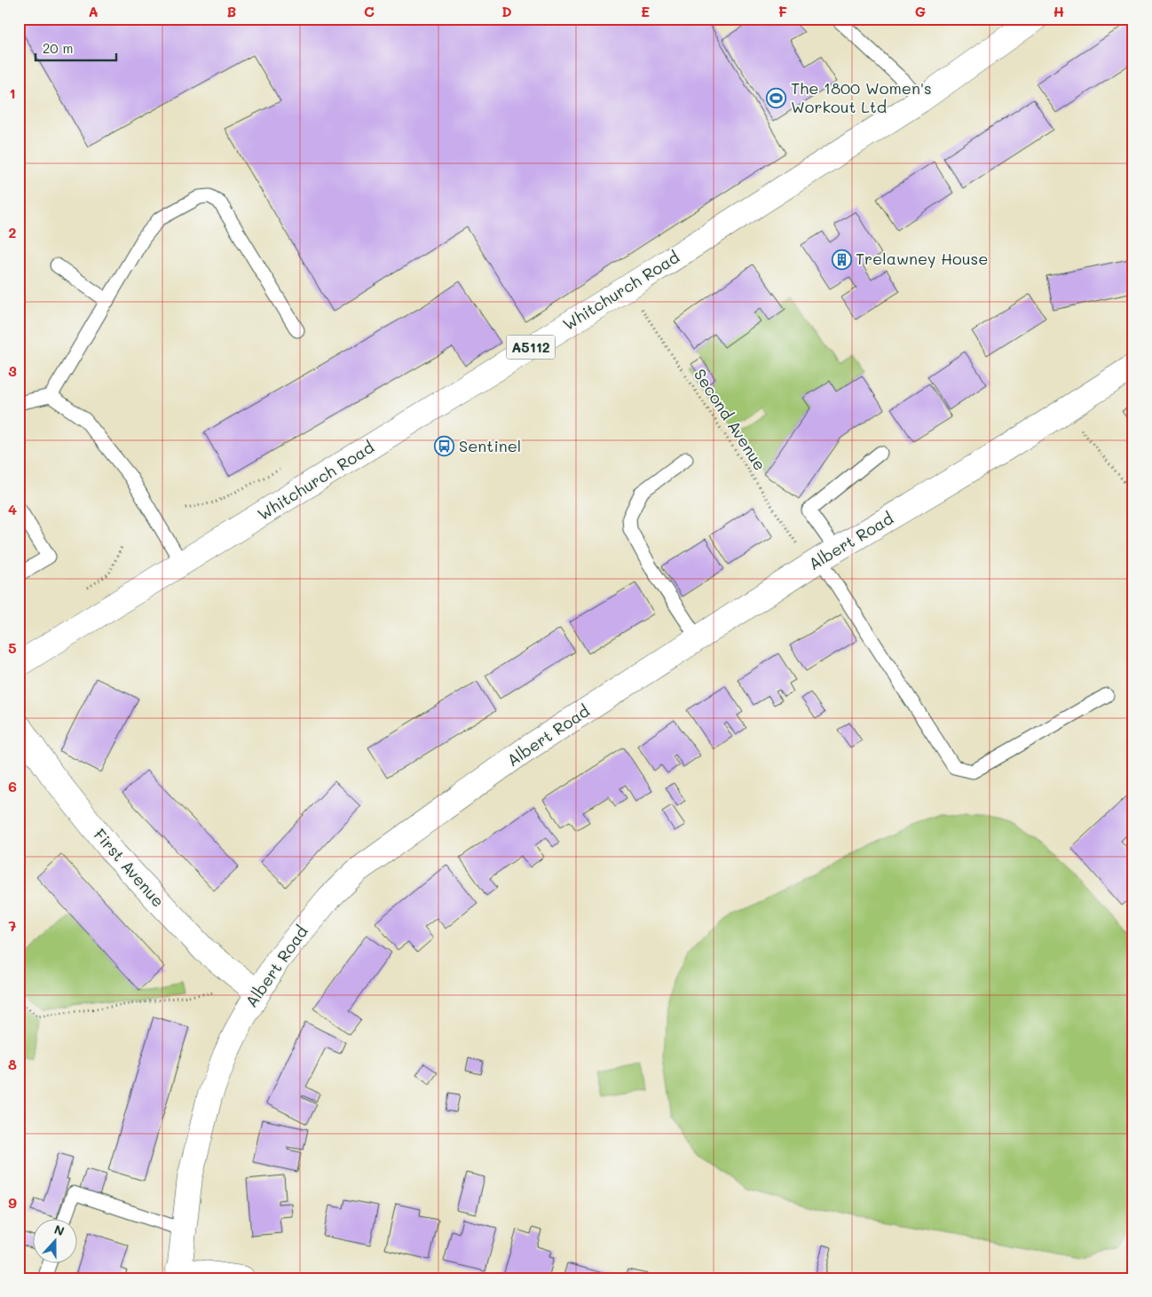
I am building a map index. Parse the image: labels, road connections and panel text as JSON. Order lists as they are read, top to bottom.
{
  "streets": {
    "street": [
      "Whitchurch Road",
      "A5112",
      "Albert Road",
      "First Avenue"
    ],
    "path": ["Second Avenue"]
  },
  "crossings": [
    ["Whitchurch Road", "Second Avenue"],
    ["Second Avenue", "Albert Road"],
    ["Albert Road", "First Avenue"]
  ],
  "places": {
    "sports": ["The 1800 Women's Workout Ltd"],
    "building": ["Trelawney House"],
    "bus stop": ["Sentinel"]
  },
  "scale_bar": "20 m",
  "north": "top",
  "grid": {
    "columns": [
      "A",
      "B",
      "C",
      "D",
      "E",
      "F",
      "G",
      "H"
    ],
    "rows": [
      "1",
      "2",
      "3",
      "4",
      "5",
      "6",
      "7",
      "8",
      "9"
    ]
  }
}
